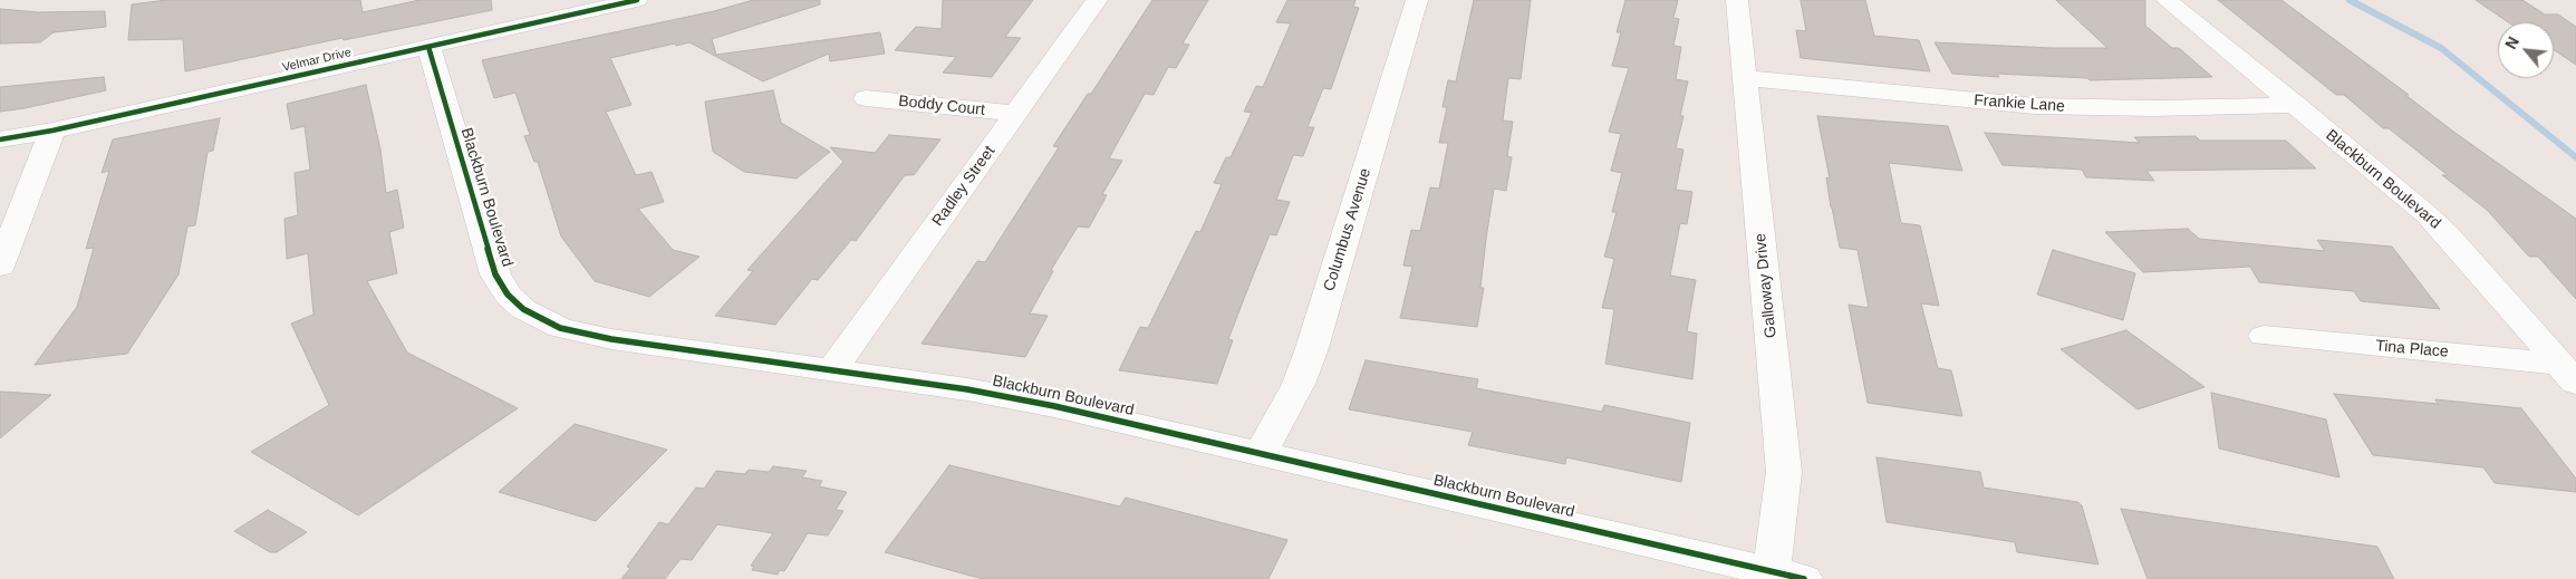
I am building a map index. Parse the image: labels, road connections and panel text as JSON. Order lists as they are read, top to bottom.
{
  "streets": {
    "street": [
      "Velmar Drive",
      "Frankie Lane",
      "Boddy Court",
      "Blackburn Boulevard",
      "Radley Street",
      "Columbus Avenue",
      "Galloway Drive",
      "Tina Place"
    ]
  },
  "crossings": [
    ["Velmar Drive", "Blackburn Boulevard"],
    ["Frankie Lane", "Blackburn Boulevard"],
    ["Frankie Lane", "Galloway Drive"],
    ["Boddy Court", "Radley Street"],
    ["Blackburn Boulevard", "Radley Street"],
    ["Blackburn Boulevard", "Columbus Avenue"],
    ["Blackburn Boulevard", "Galloway Drive"],
    ["Blackburn Boulevard", "Tina Place"]
  ],
  "north": "top left"
}
